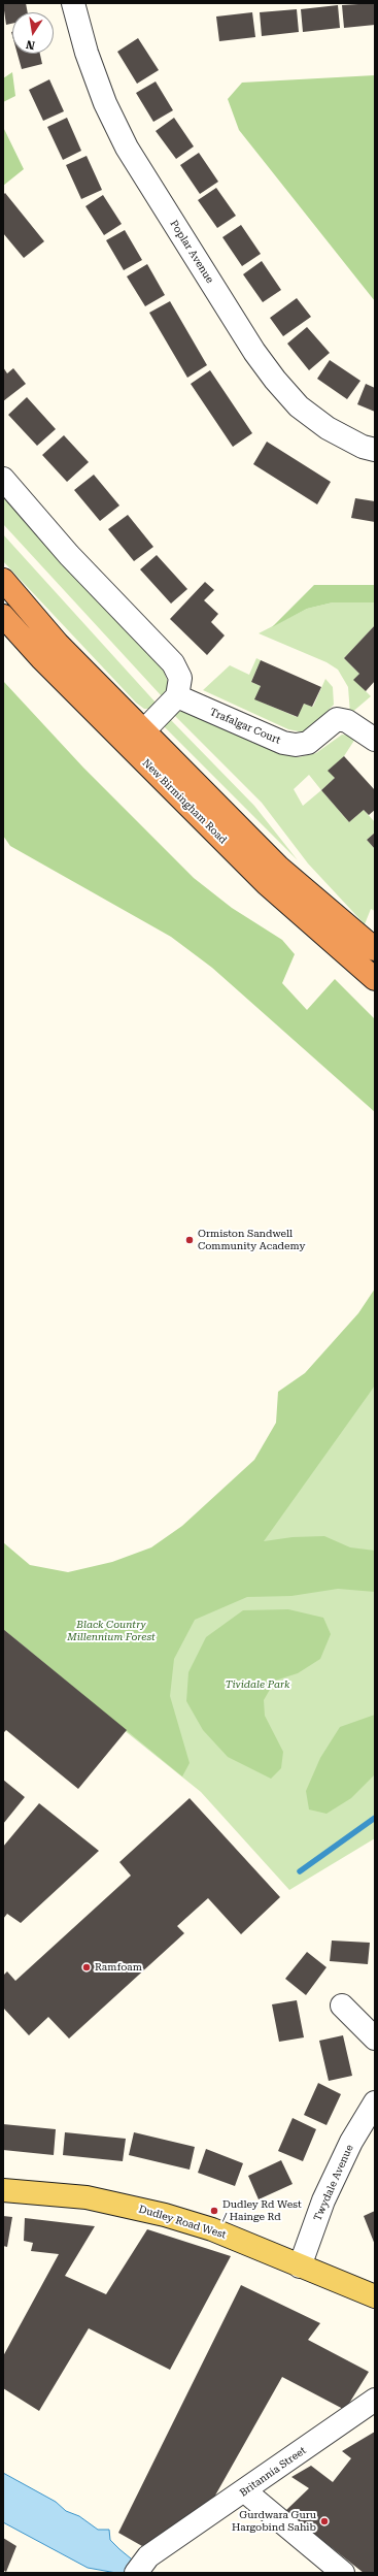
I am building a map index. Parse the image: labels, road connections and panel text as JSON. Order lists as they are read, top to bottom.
{
  "streets": {
    "highway": ["New Birmingham Road"],
    "main road": ["Dudley Road West"],
    "street": [
      "Poplar Avenue",
      "Trafalgar Court",
      "Twydale Avenue",
      "Britannia Street"
    ]
  },
  "crossings": [
    ["Twydale Avenue", "Dudley Road West"]
  ],
  "parks": ["Black Country Millennium Forest", "Tividale Park"],
  "places": [
    "Ormiston Sandwell Community Academy",
    "Ramfoam",
    "Dudley Rd West / Hainge Rd",
    "Gurdwara Guru Hargobind Sahib"
  ],
  "north": "bottom"
}
